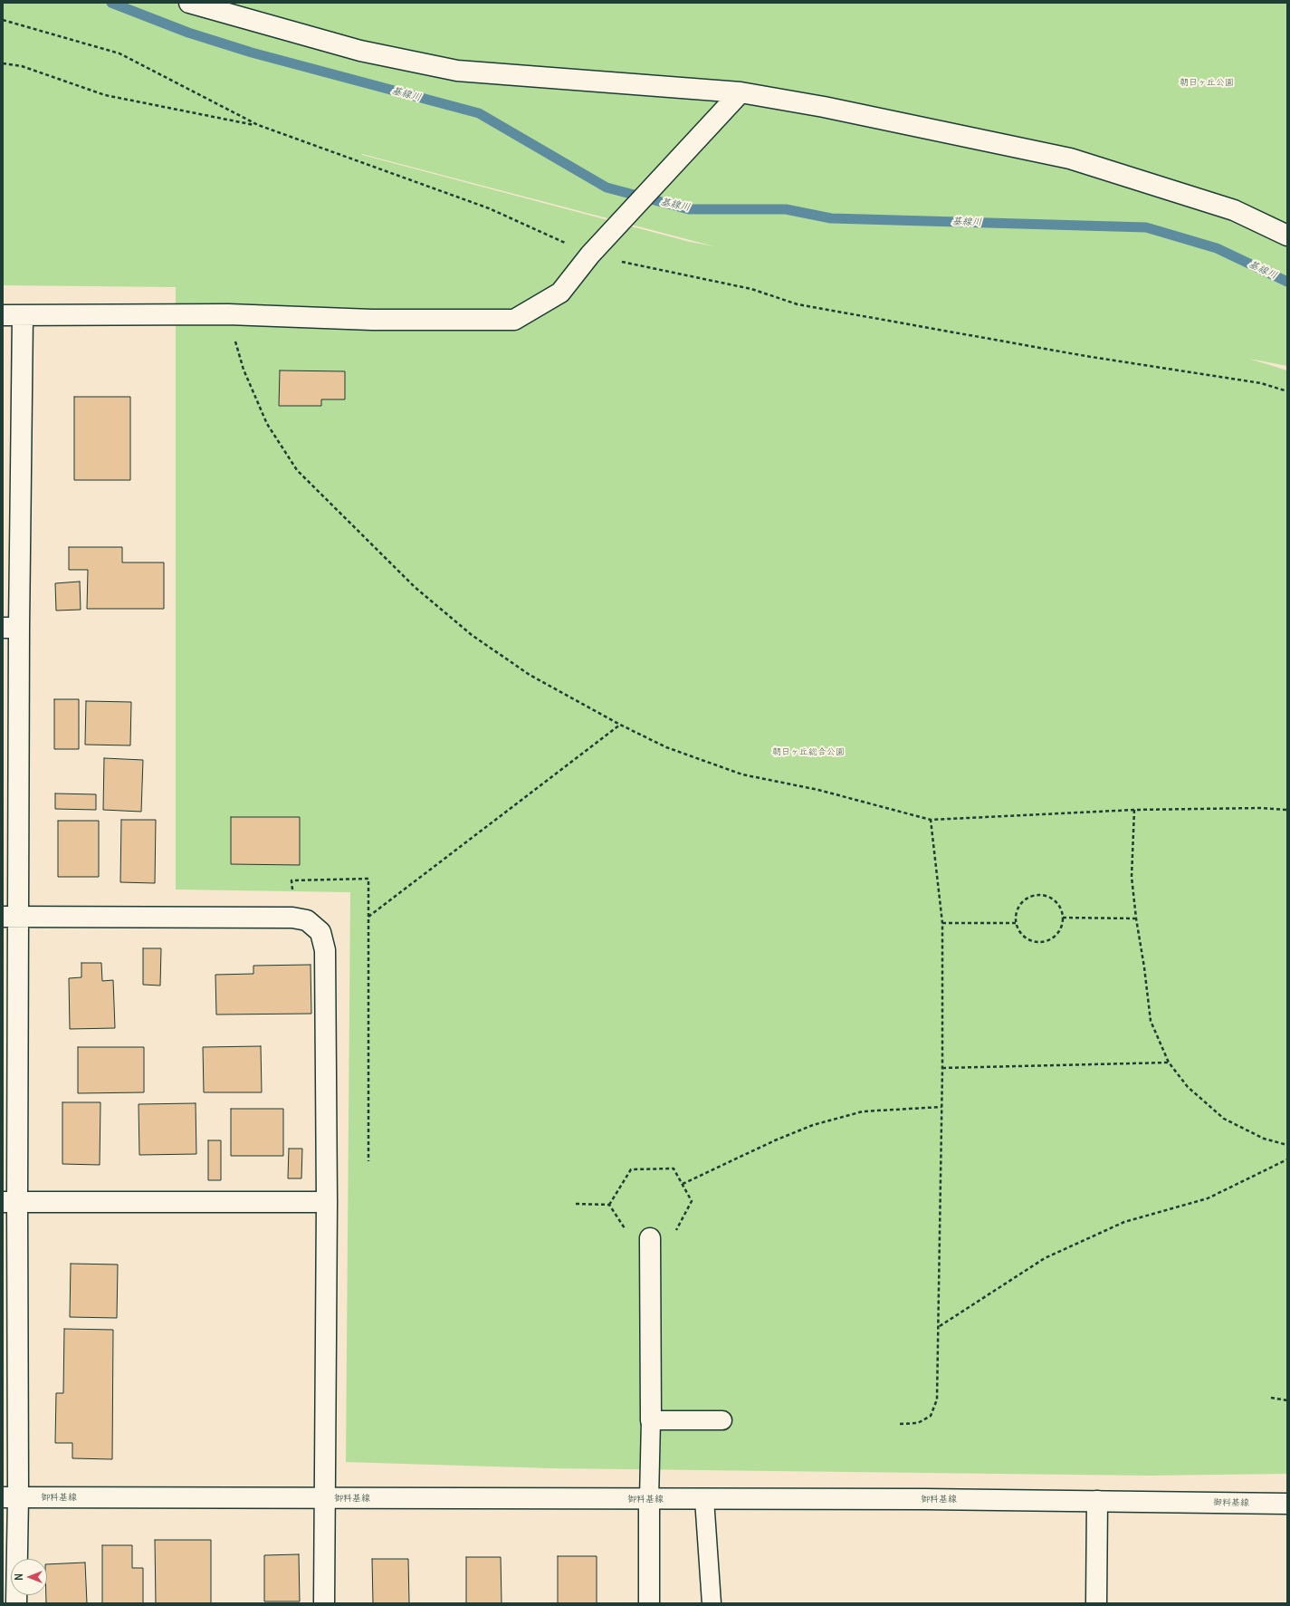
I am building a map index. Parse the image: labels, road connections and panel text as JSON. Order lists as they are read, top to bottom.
{
  "streets": {
    "street": ["御料基線"]
  },
  "water": ["基線川"],
  "parks": ["朝日ヶ丘公園", "朝日ヶ丘総合公園"],
  "north": "left"
}
